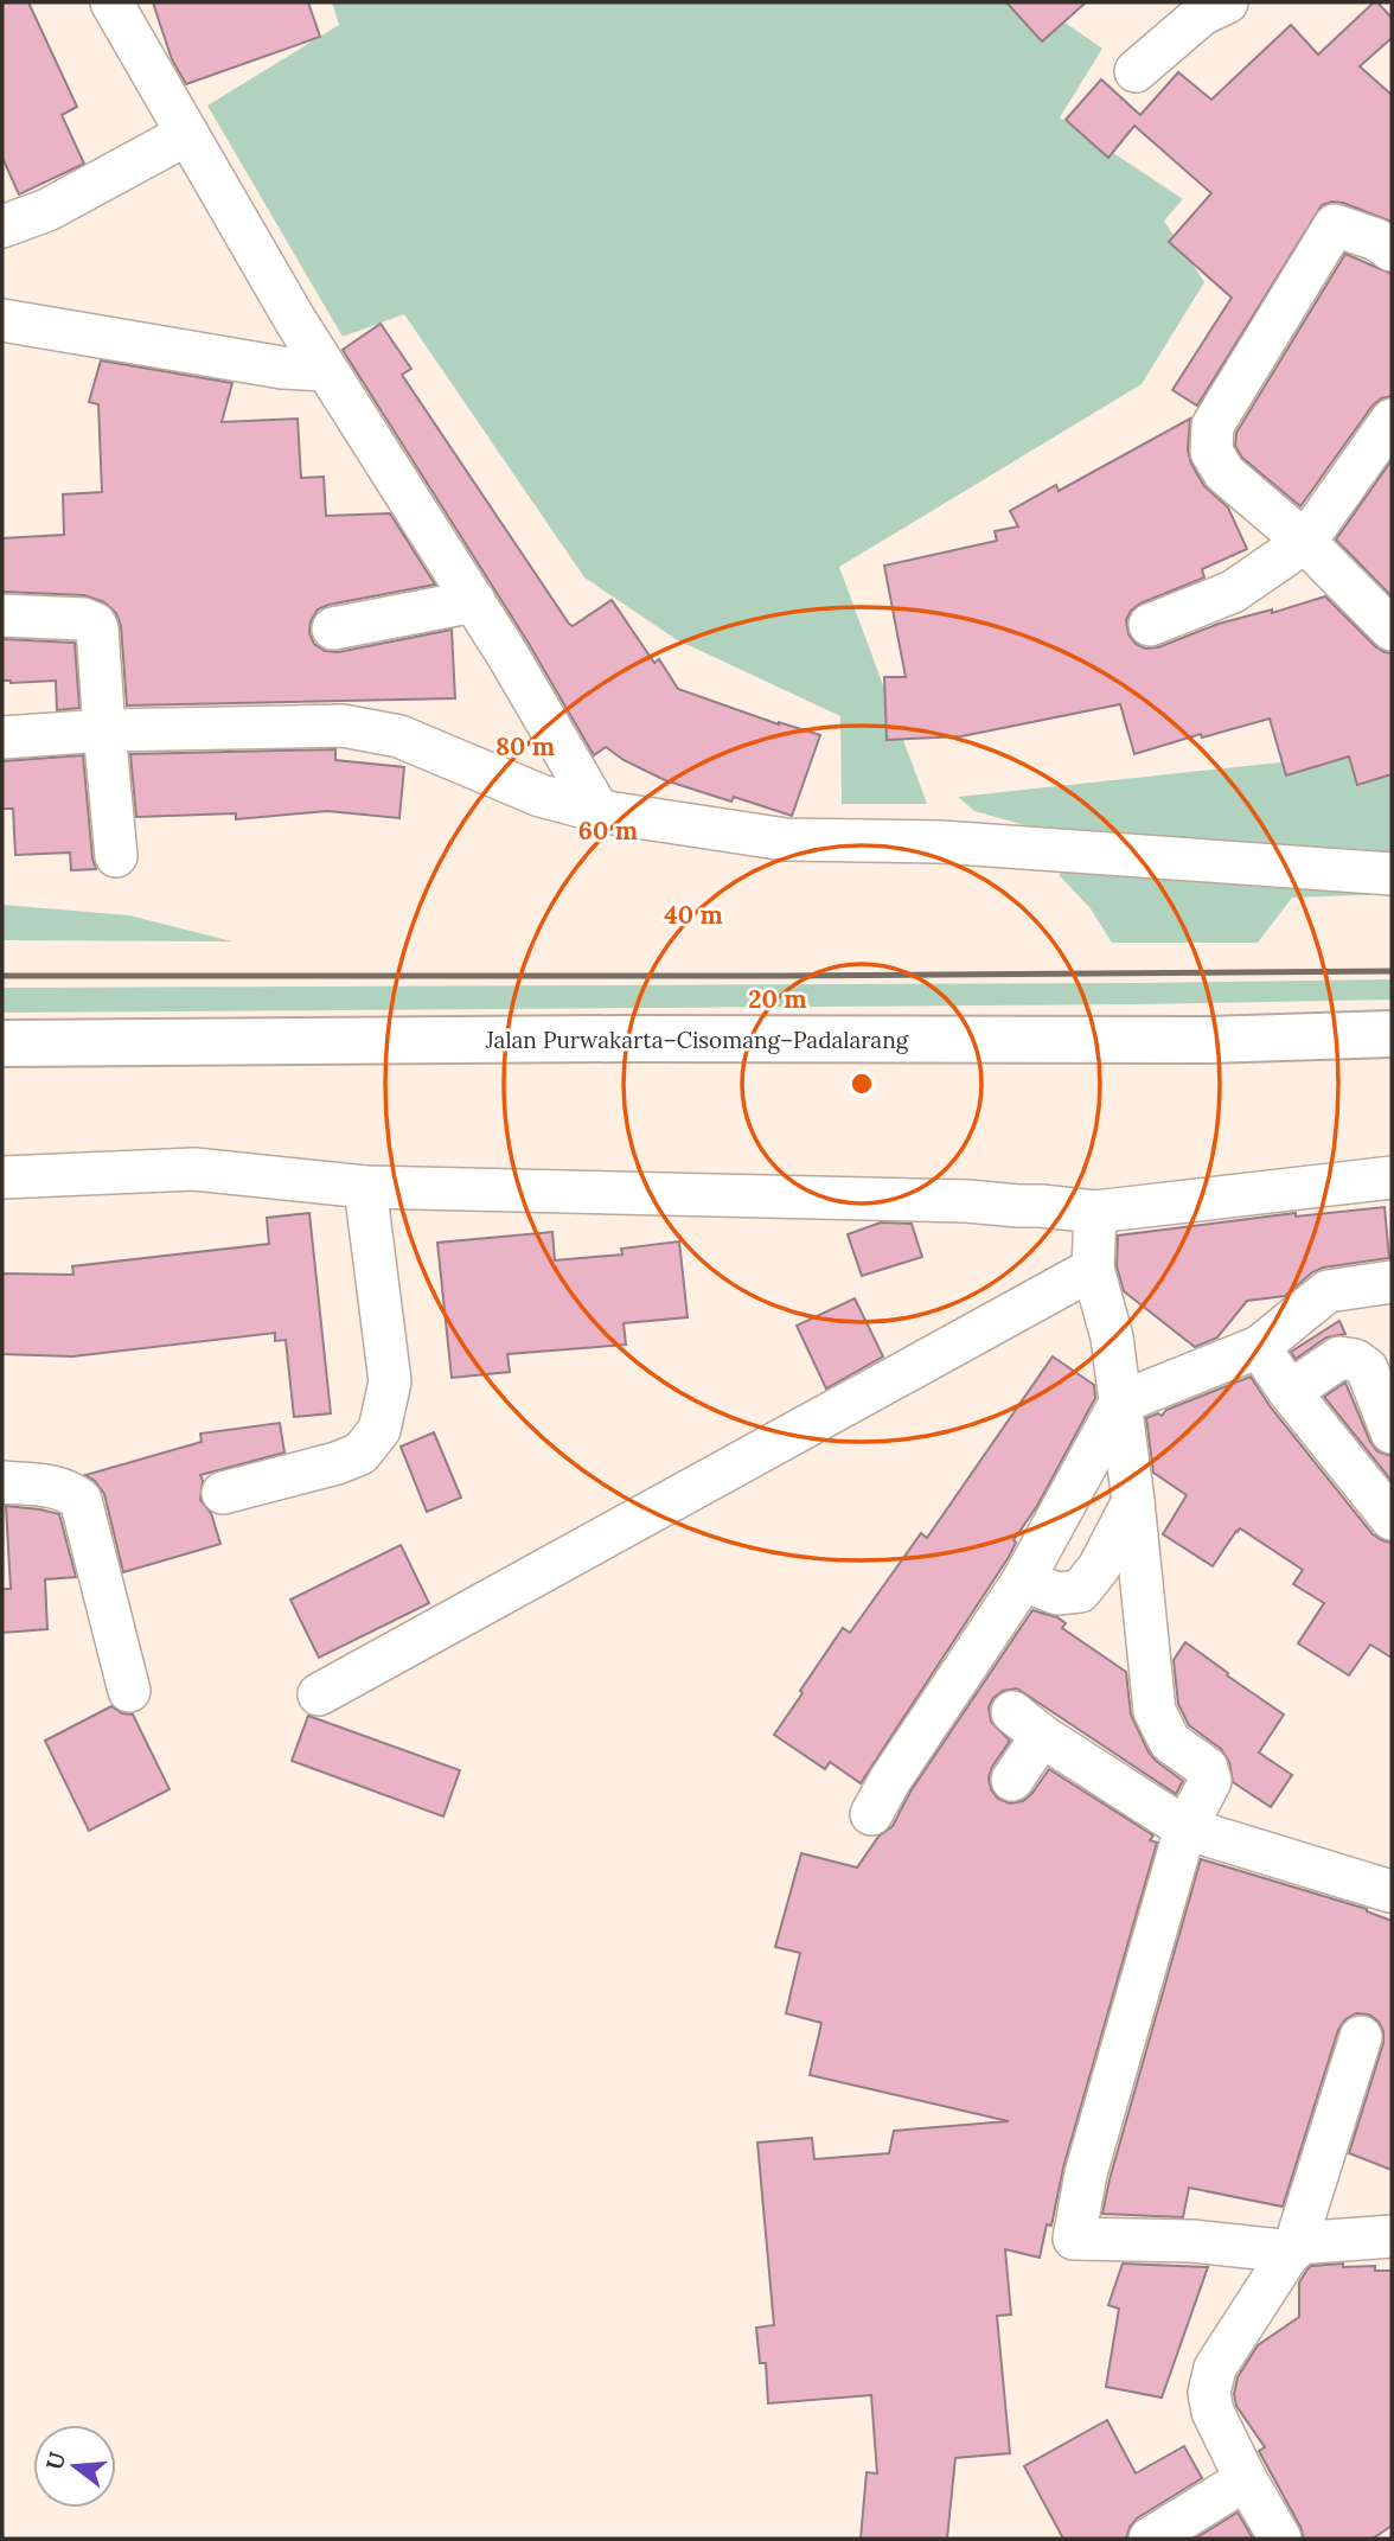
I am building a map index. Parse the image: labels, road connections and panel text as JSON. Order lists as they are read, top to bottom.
{
  "streets": {
    "highway": ["Jalan Purwakarta–Cisomang–Padalarang"]
  },
  "north": "left",
  "rings": [
    "80 m",
    "60 m",
    "40 m",
    "20 m"
  ]
}
